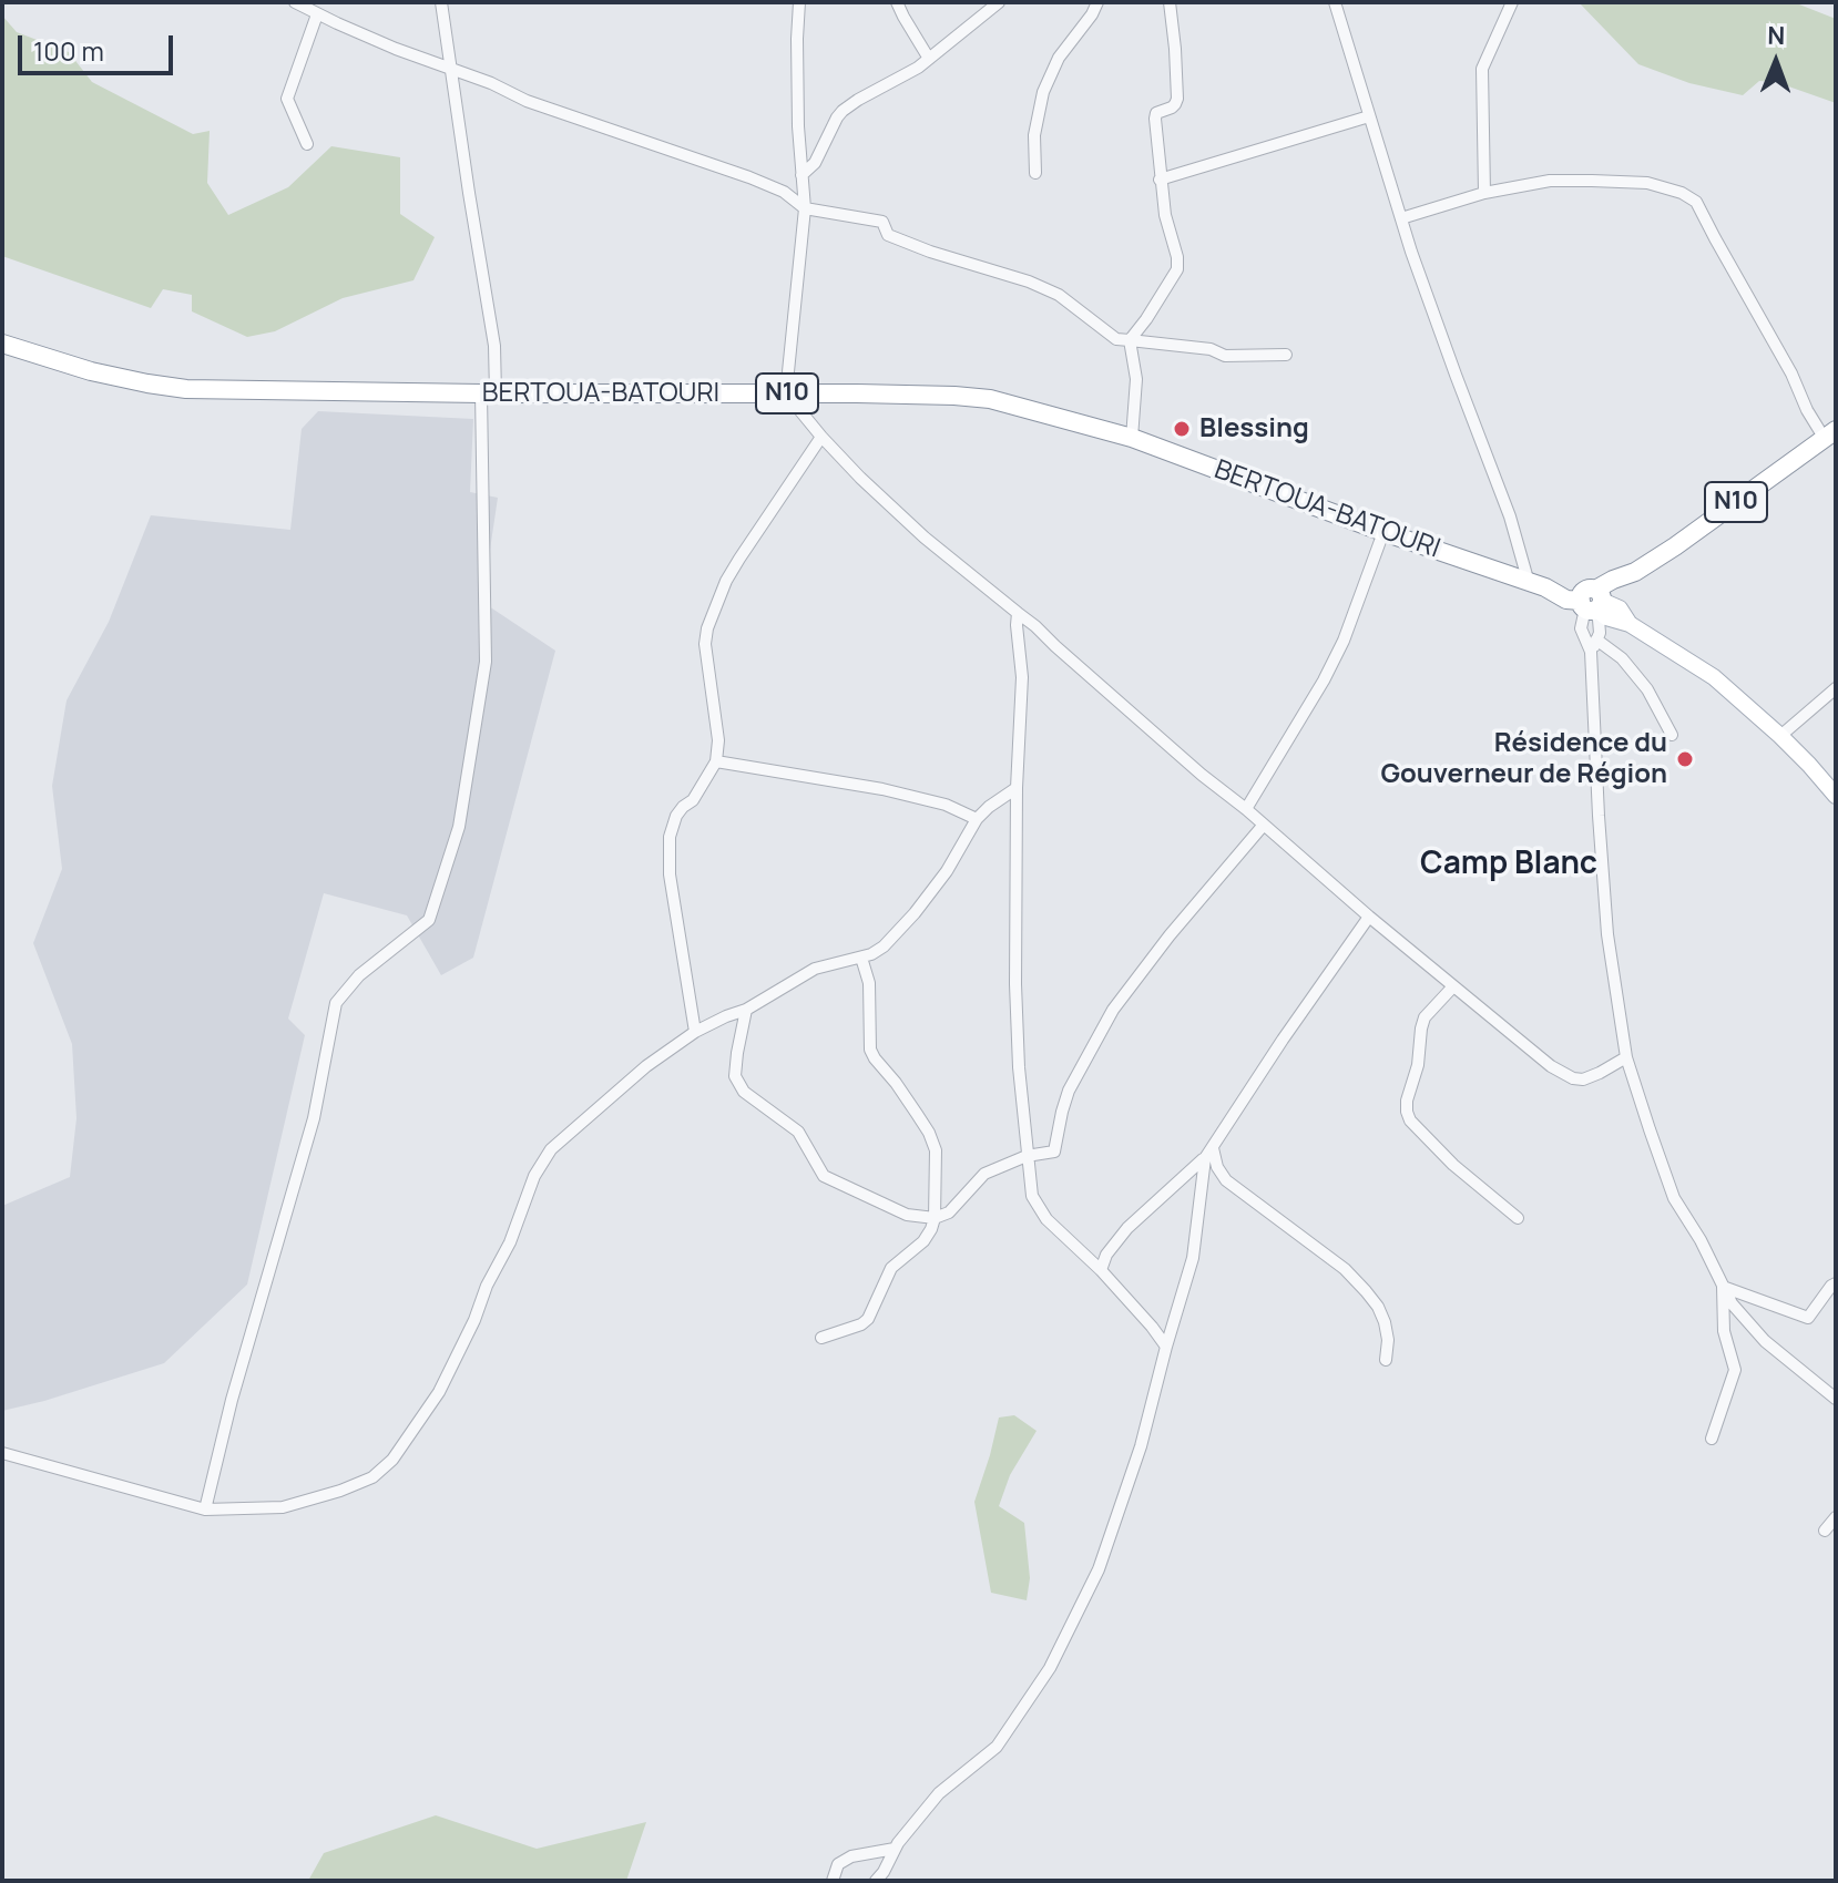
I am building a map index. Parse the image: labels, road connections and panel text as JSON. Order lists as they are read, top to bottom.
{
  "streets": {
    "highway": ["BERTOUA-BATOURI", "N10"]
  },
  "crossings": [
    ["BERTOUA-BATOURI", "N10"]
  ],
  "districts": ["Camp Blanc"],
  "places": ["Blessing", "Résidence du Gouverneur de Région"],
  "scale_bar": "100 m",
  "north": "top"
}
